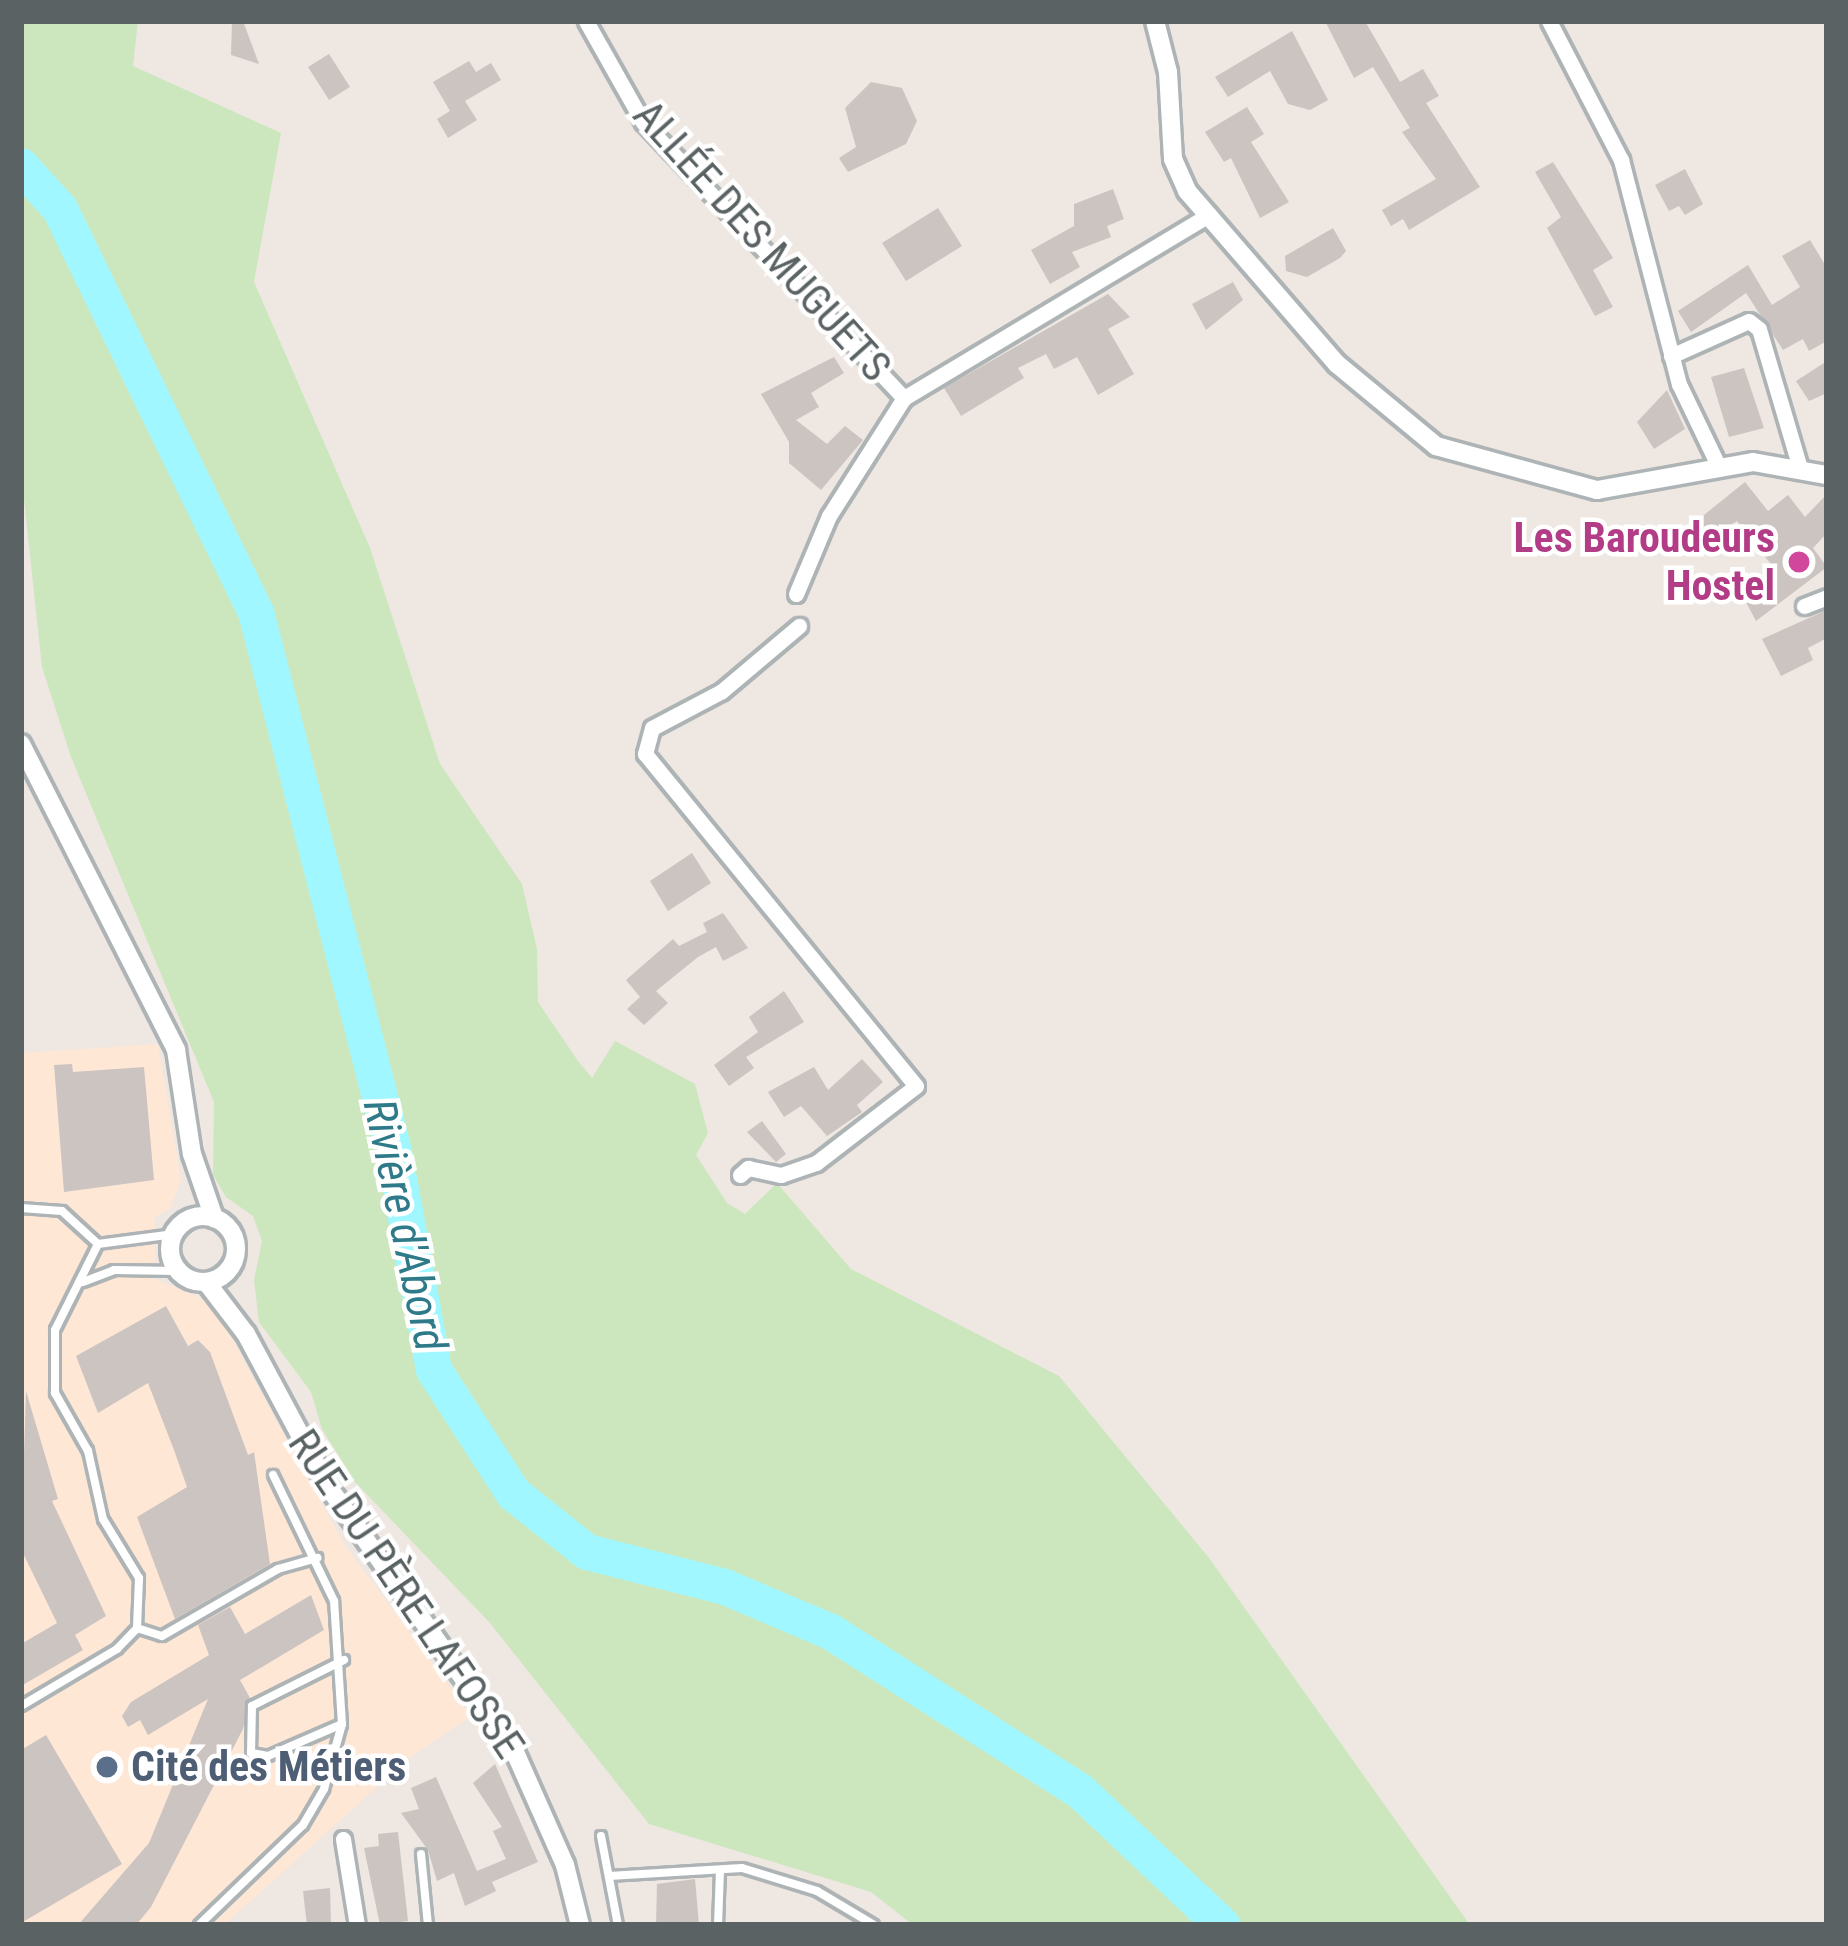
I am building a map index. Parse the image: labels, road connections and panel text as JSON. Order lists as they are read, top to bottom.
{
  "streets": {
    "street": ["ALLÉE DES MUGUETS", "RUE DU PÈRE LAFOSSE"]
  },
  "water": ["Rivière d'Abord"],
  "places": ["Les Baroudeurs Hostel", "Cité des Métiers"]
}
